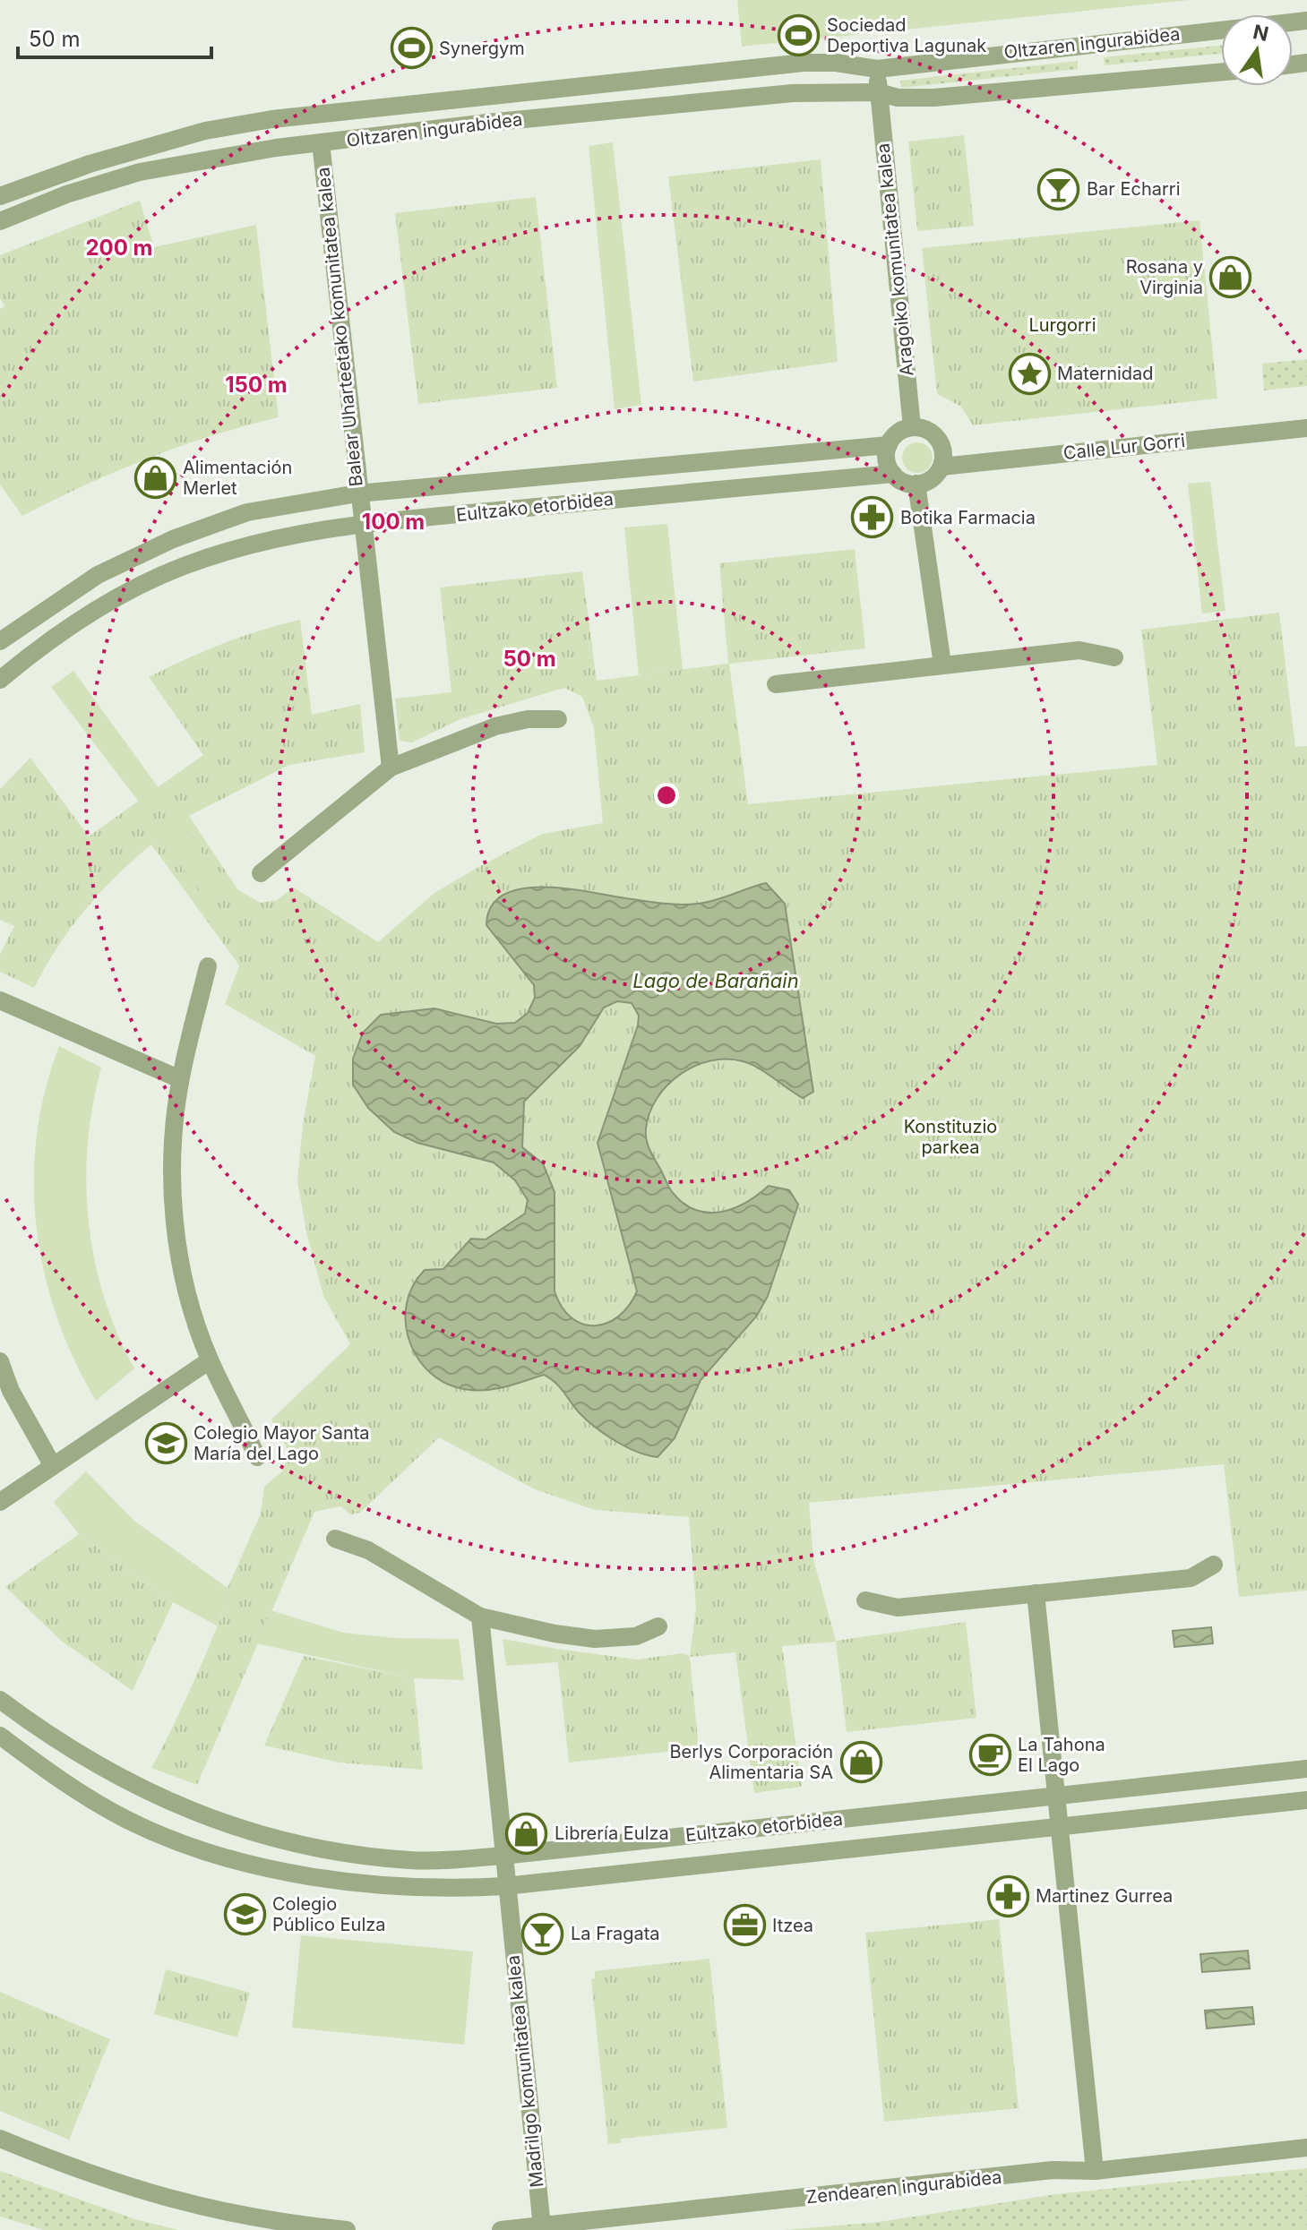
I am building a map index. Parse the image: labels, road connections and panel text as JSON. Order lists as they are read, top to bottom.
{
  "streets": {
    "street": [
      "Oltzaren ingurabidea",
      "Aragoiko komunitatea kalea",
      "Balear Uharteetako komunitatea kalea",
      "Calle Lur Gorri",
      "Eultzako etorbidea",
      "Madrilgo komunitatea kalea",
      "Zendearen ingurabidea"
    ]
  },
  "crossings": [
    ["Oltzaren ingurabidea", "Aragoiko komunitatea kalea"],
    ["Oltzaren ingurabidea", "Balear Uharteetako komunitatea kalea"],
    ["Aragoiko komunitatea kalea", "Calle Lur Gorri"],
    ["Aragoiko komunitatea kalea", "Eultzako etorbidea"],
    ["Balear Uharteetako komunitatea kalea", "Eultzako etorbidea"],
    ["Calle Lur Gorri", "Eultzako etorbidea"],
    ["Eultzako etorbidea", "Madrilgo komunitatea kalea"],
    ["Madrilgo komunitatea kalea", "Zendearen ingurabidea"]
  ],
  "water": ["Lago de Barañain"],
  "parks": ["Lurgorri", "Konstituzio parkea"],
  "places": {
    "sports": ["Sociedad Deportiva Lagunak", "Synergym"],
    "bar": ["Bar Echarri", "La Fragata"],
    "shop": [
      "Rosana y Virginia",
      "Alimentación Merlet",
      "Berlys Corporación Alimentaria SA",
      "Librería Eulza"
    ],
    "place": ["Maternidad"],
    "pharmacy": ["Botika Farmacia", "Martinez Gurrea"],
    "school or university": ["Colegio Mayor Santa María del Lago", "Colegio Público Eulza"],
    "cafe": ["La Tahona El Lago"],
    "office": ["Itzea"]
  },
  "scale_bar": "50 m",
  "north": "top",
  "rings": [
    "200 m",
    "150 m",
    "100 m",
    "50 m"
  ]
}
